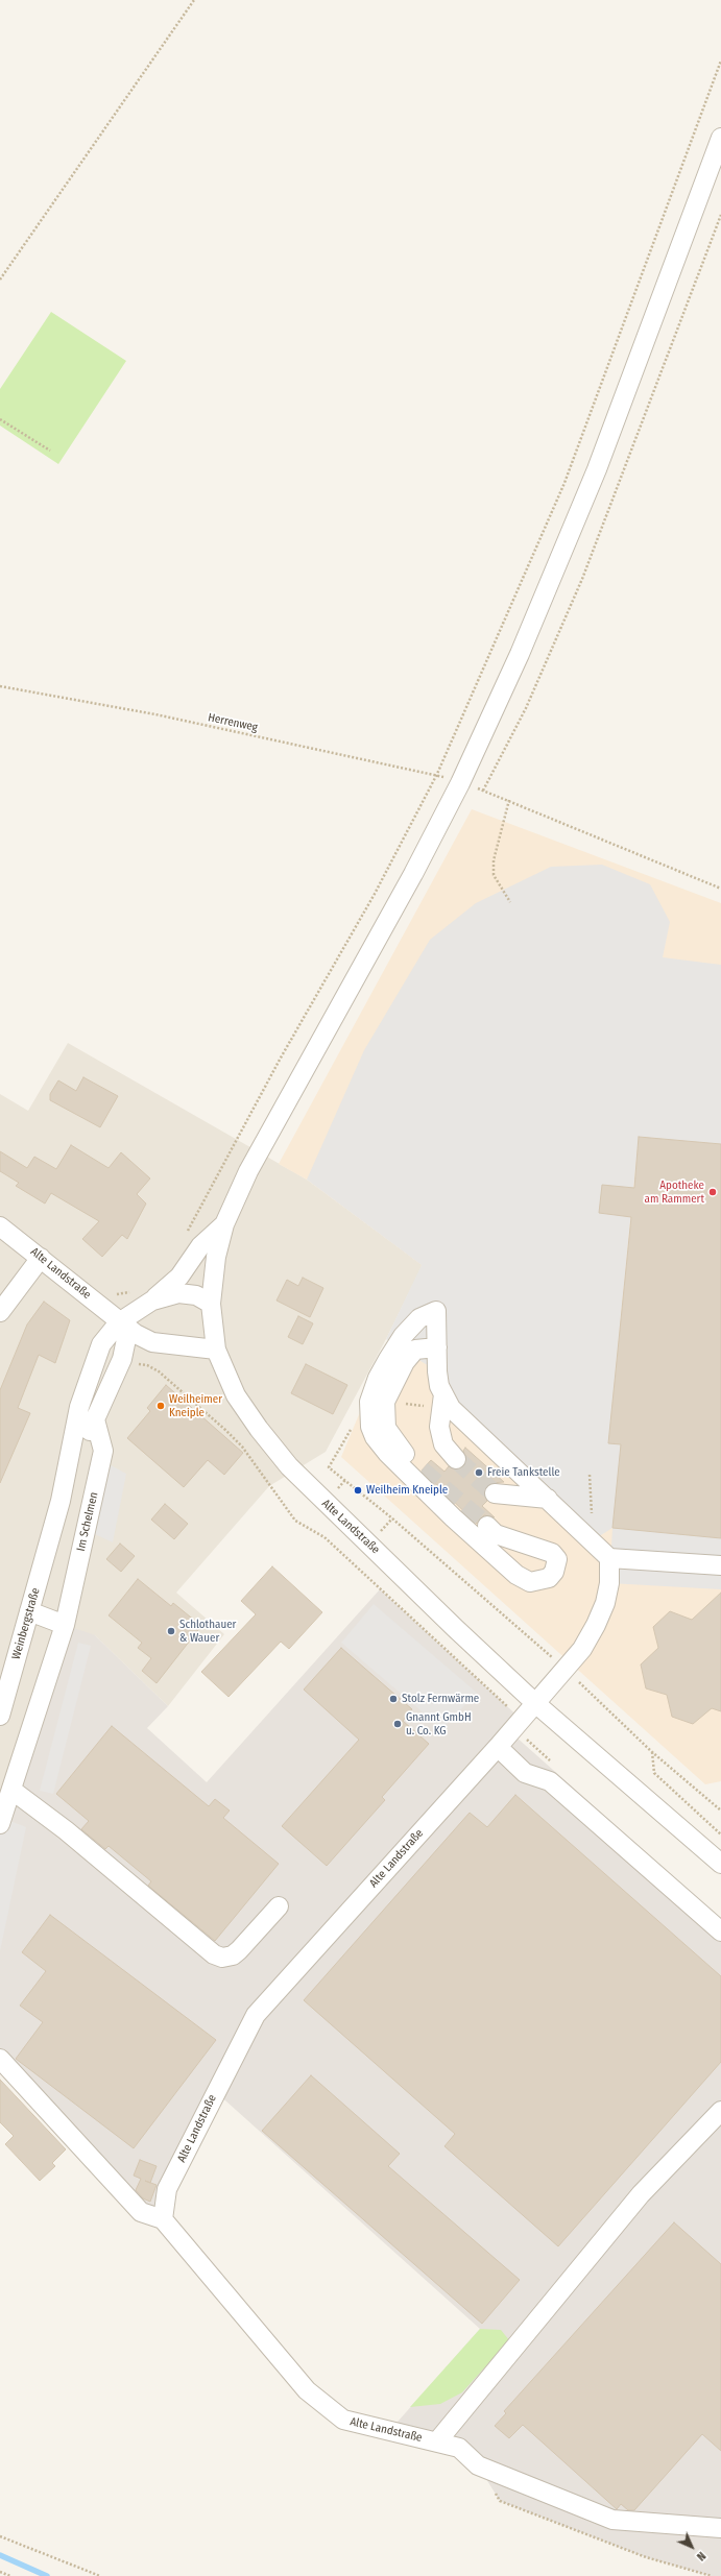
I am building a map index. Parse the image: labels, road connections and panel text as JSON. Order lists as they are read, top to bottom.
{
  "streets": {
    "street": ["Alte Landstraße", "Im Schelmen", "Weinbergstraße"],
    "path": ["Herrenweg"]
  },
  "places": [
    "Apotheke am Rammert",
    "Weilheimer Kneiple",
    "Freie Tankstelle",
    "Weilheim Kneiple",
    "Schlothauer & Wauer",
    "Stolz Fernwärme",
    "Gnannt GmbH u. Co. KG"
  ],
  "north": "bottom right"
}
